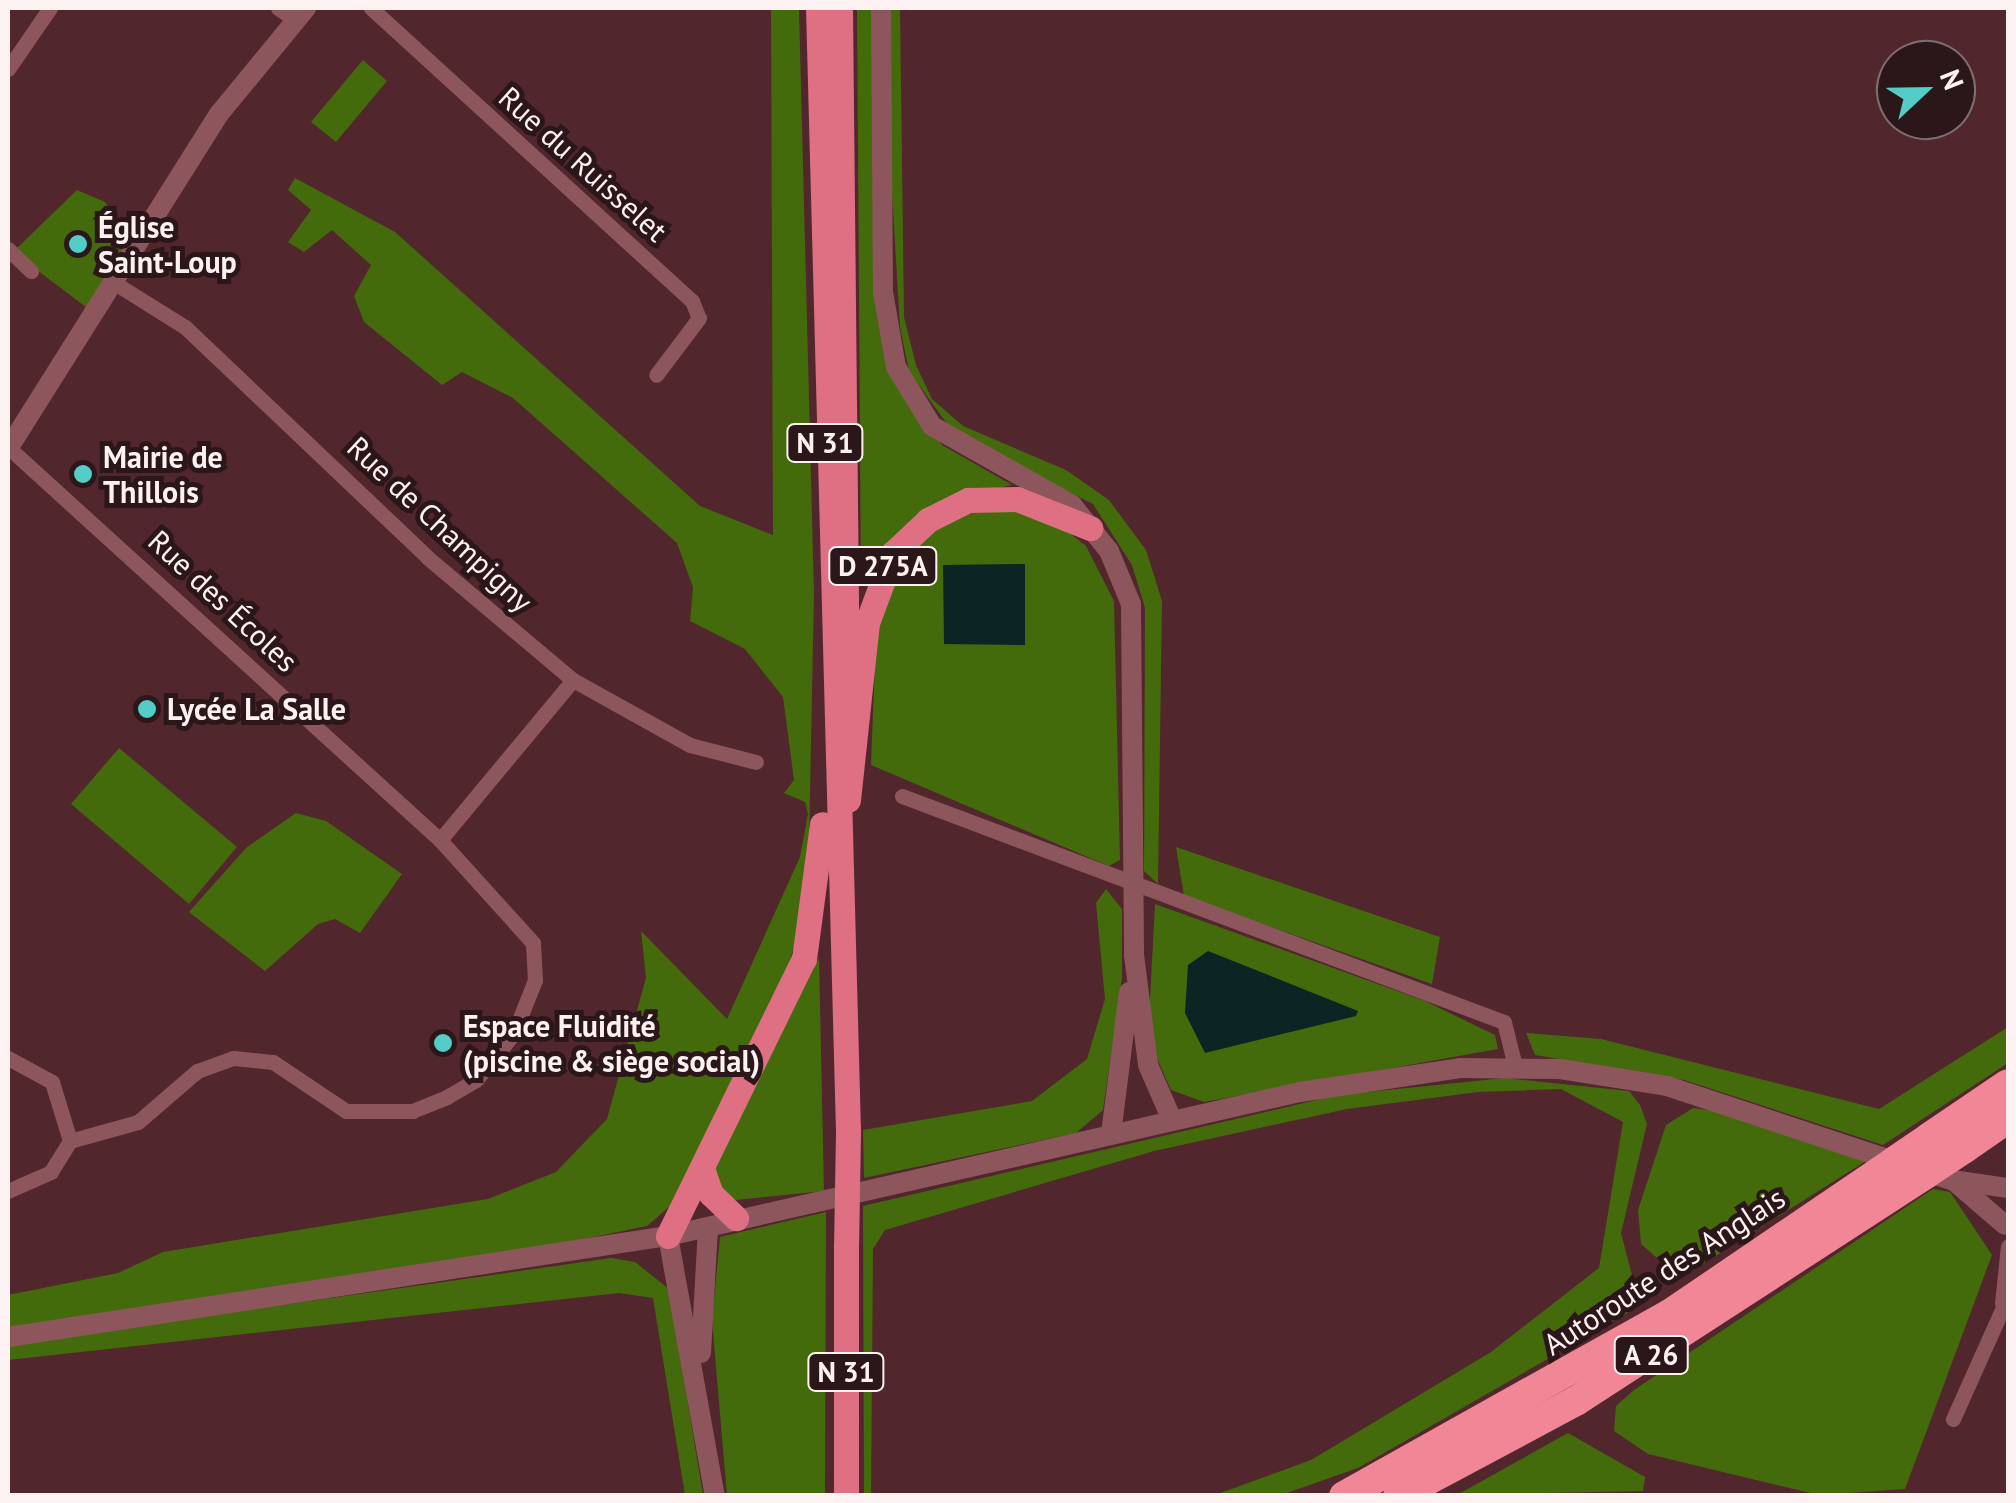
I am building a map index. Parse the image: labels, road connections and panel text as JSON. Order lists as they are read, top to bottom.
{
  "streets": {
    "highway": ["Autoroute des Anglais", "A 26"],
    "main road": ["N 31", "D 275A"],
    "street": ["Rue du Ruisselet", "Rue de Champigny", "Rue des Écoles"]
  },
  "crossings": [
    ["N 31", "D 275A"]
  ],
  "places": [
    "Église Saint-Loup",
    "Mairie de Thillois",
    "Lycée La Salle",
    "Espace Fluidité (piscine & siège social)"
  ],
  "north": "right"
}
